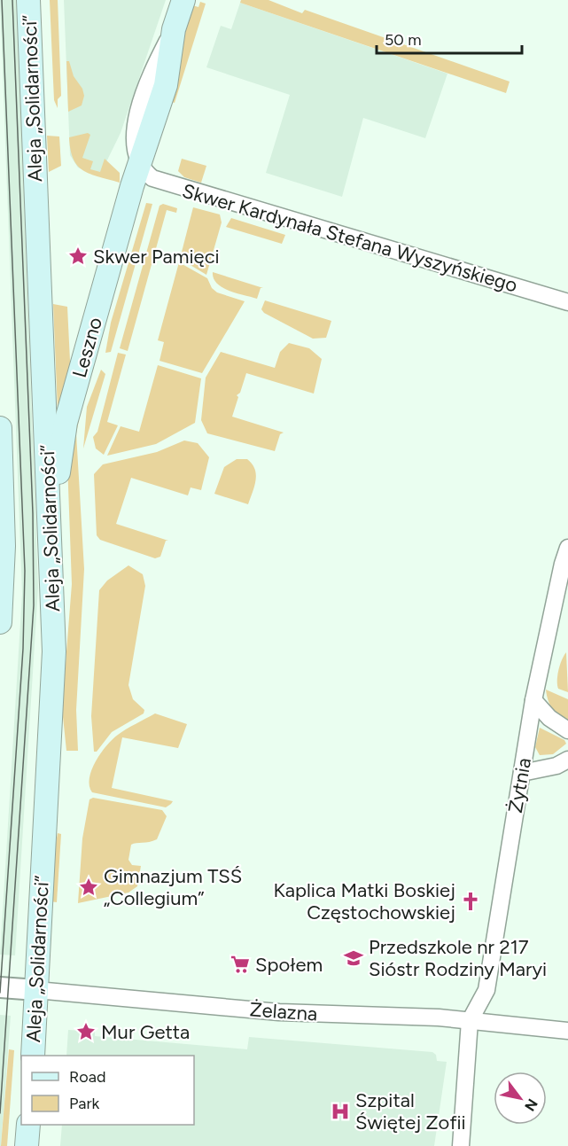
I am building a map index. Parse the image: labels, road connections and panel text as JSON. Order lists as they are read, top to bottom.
{
  "streets": {
    "main road": ["Aleja „Solidarności”", "Leszno"],
    "street": ["Skwer Kardynała Stefana Wyszyńskiego", "Żytnia", "Żelazna"]
  },
  "crossings": [
    ["Aleja „Solidarności”", "Leszno"],
    ["Aleja „Solidarności”", "Żelazna"],
    ["Skwer Kardynała Stefana Wyszyńskiego", "Leszno"],
    ["Żytnia", "Żelazna"]
  ],
  "places": {
    "place": ["Skwer Pamięci", "Gimnazjum TSŚ „Collegium”", "Mur Getta"],
    "church": ["Kaplica Matki Boskiej Częstochowskiej"],
    "school or university": ["Przedszkole nr 217 Sióstr Rodziny Maryi"],
    "supermarket": ["Społem"],
    "hospital": ["Szpital Świętej Zofii"]
  },
  "legend": ["Road", "Park"],
  "scale_bar": "50 m",
  "north": "bottom right"
}
